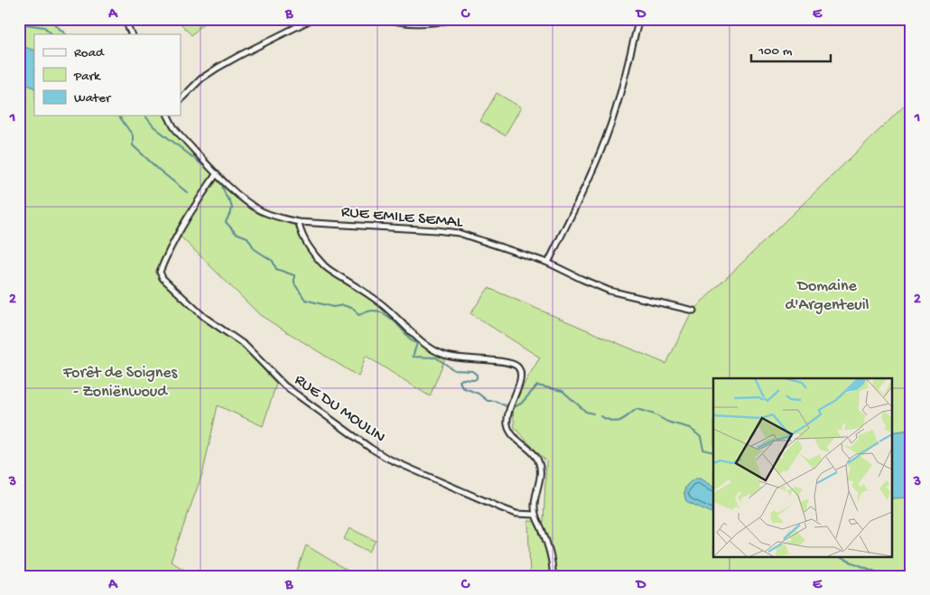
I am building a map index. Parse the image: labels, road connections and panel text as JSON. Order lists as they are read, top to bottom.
{
  "streets": {
    "street": ["RUE EMILE SEMAL", "RUE DU MOULIN"]
  },
  "crossings": [
    ["RUE EMILE SEMAL", "RUE DU MOULIN"]
  ],
  "parks": ["Domaine d'Argenteuil", "Forêt de Soignes - Zoniënwoud"],
  "legend": ["Road", "Park", "Water"],
  "scale_bar": "100 m",
  "grid": {
    "columns": [
      "A",
      "B",
      "C",
      "D",
      "E"
    ],
    "rows": ["1", "2", "3"]
  }
}
